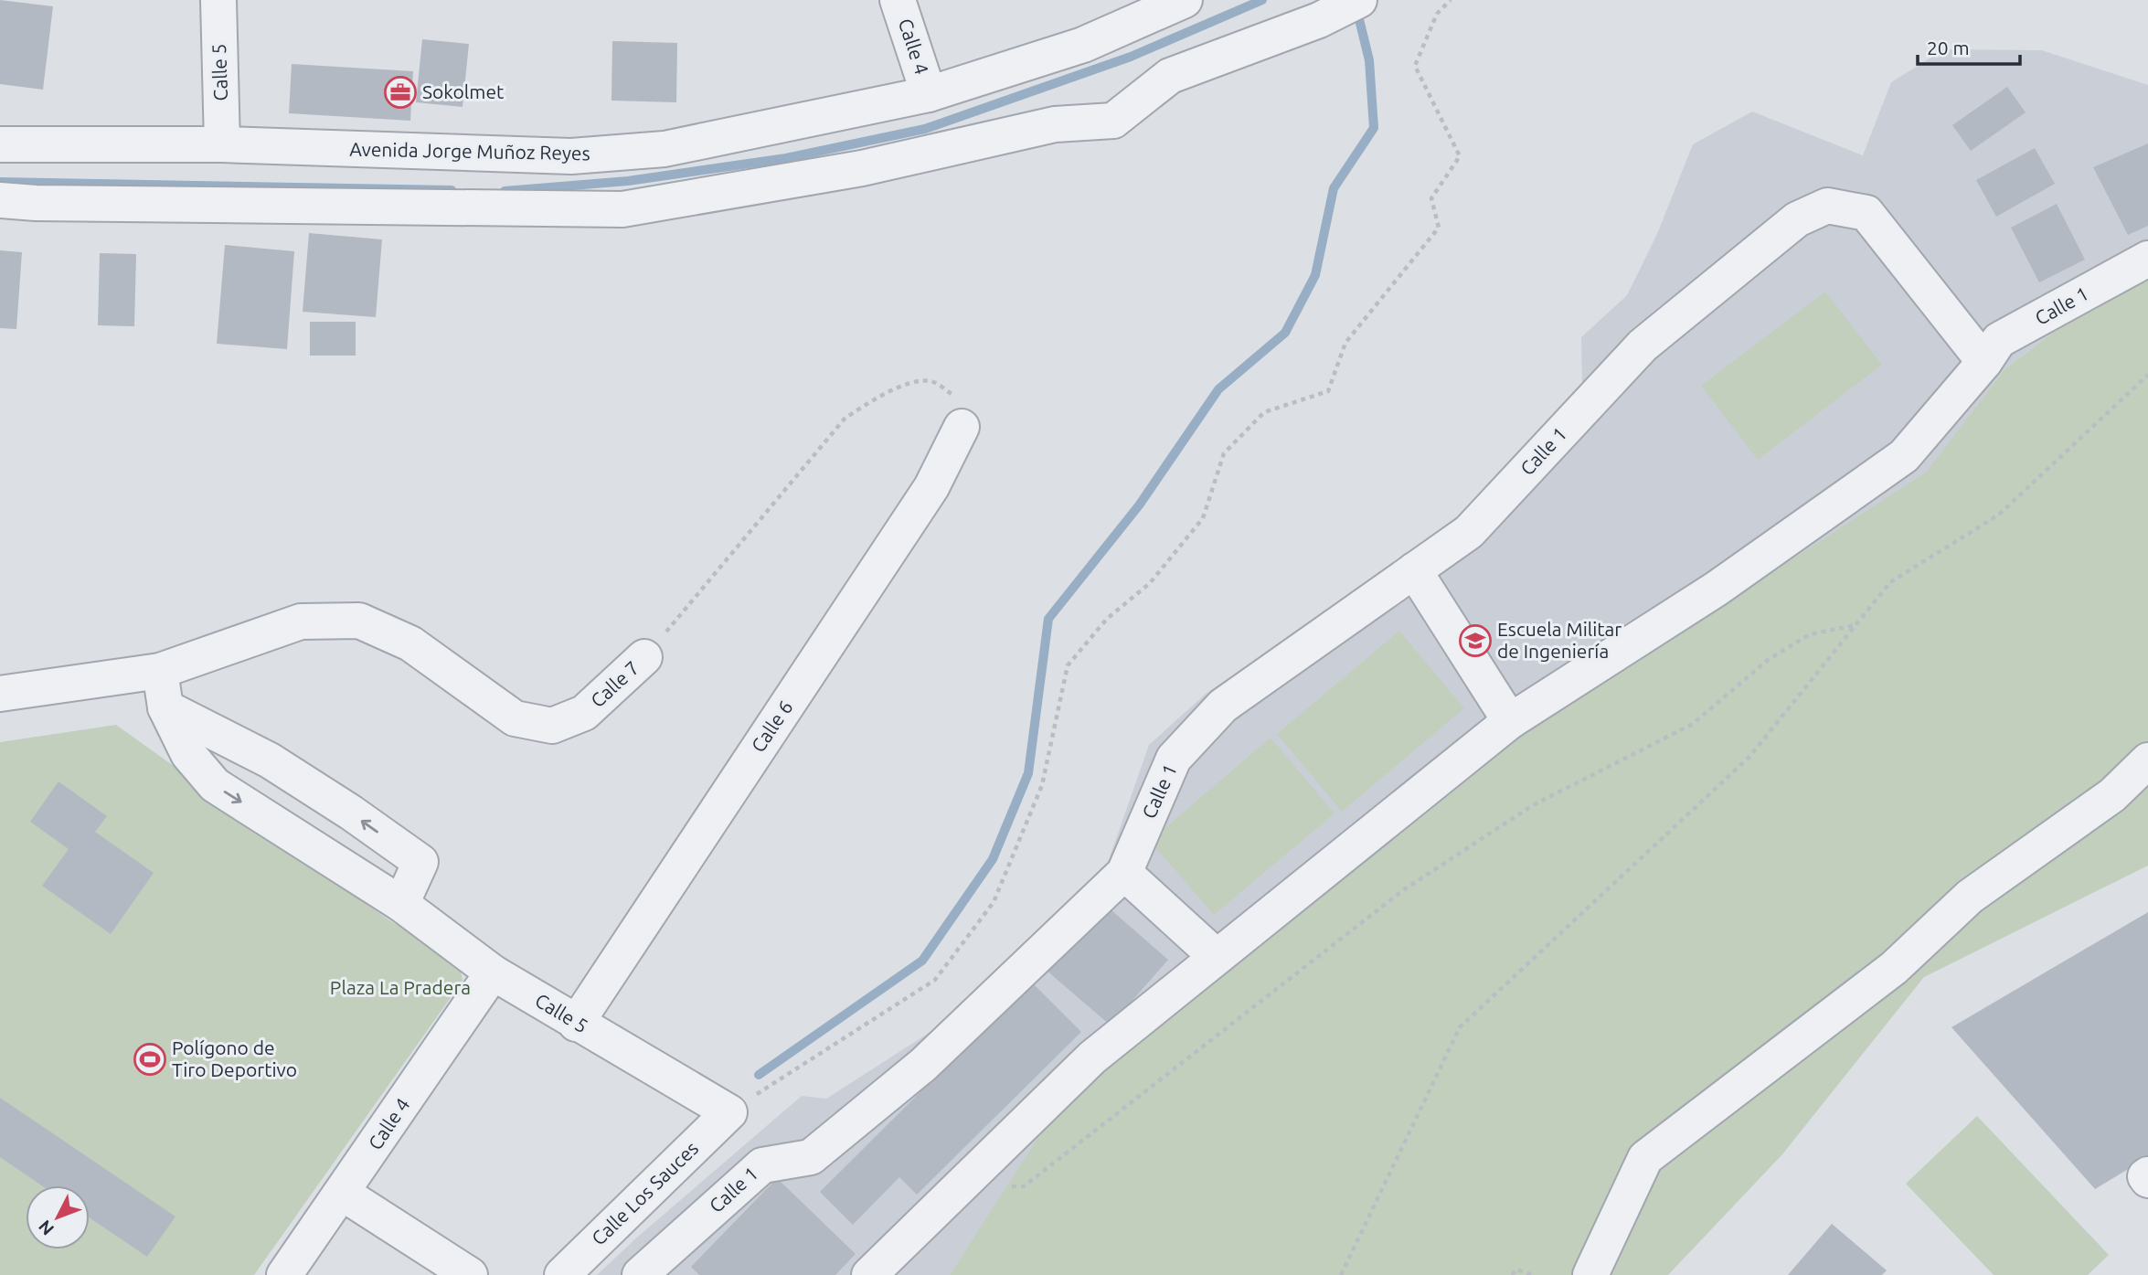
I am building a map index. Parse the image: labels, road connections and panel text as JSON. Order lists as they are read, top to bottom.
{
  "streets": {
    "street": [
      "Calle 4",
      "Calle 5",
      "Avenida Jorge Muñoz Reyes",
      "Calle 1",
      "Calle 7",
      "Calle 6",
      "Calle Los Sauces"
    ]
  },
  "crossings": [
    ["Calle 4", "Calle 5"],
    ["Calle 4", "Avenida Jorge Muñoz Reyes"],
    ["Calle 5", "Avenida Jorge Muñoz Reyes"],
    ["Calle 5", "Calle 7"],
    ["Calle 5", "Calle 6"],
    ["Calle 5", "Calle Los Sauces"],
    ["Calle 7", "Calle 6"]
  ],
  "parks": ["Plaza La Pradera"],
  "places": {
    "office": ["Sokolmet"],
    "school or university": ["Escuela Militar de Ingeniería"],
    "sports": ["Polígono de Tiro Deportivo"]
  },
  "scale_bar": "20 m",
  "north": "bottom left"
}
